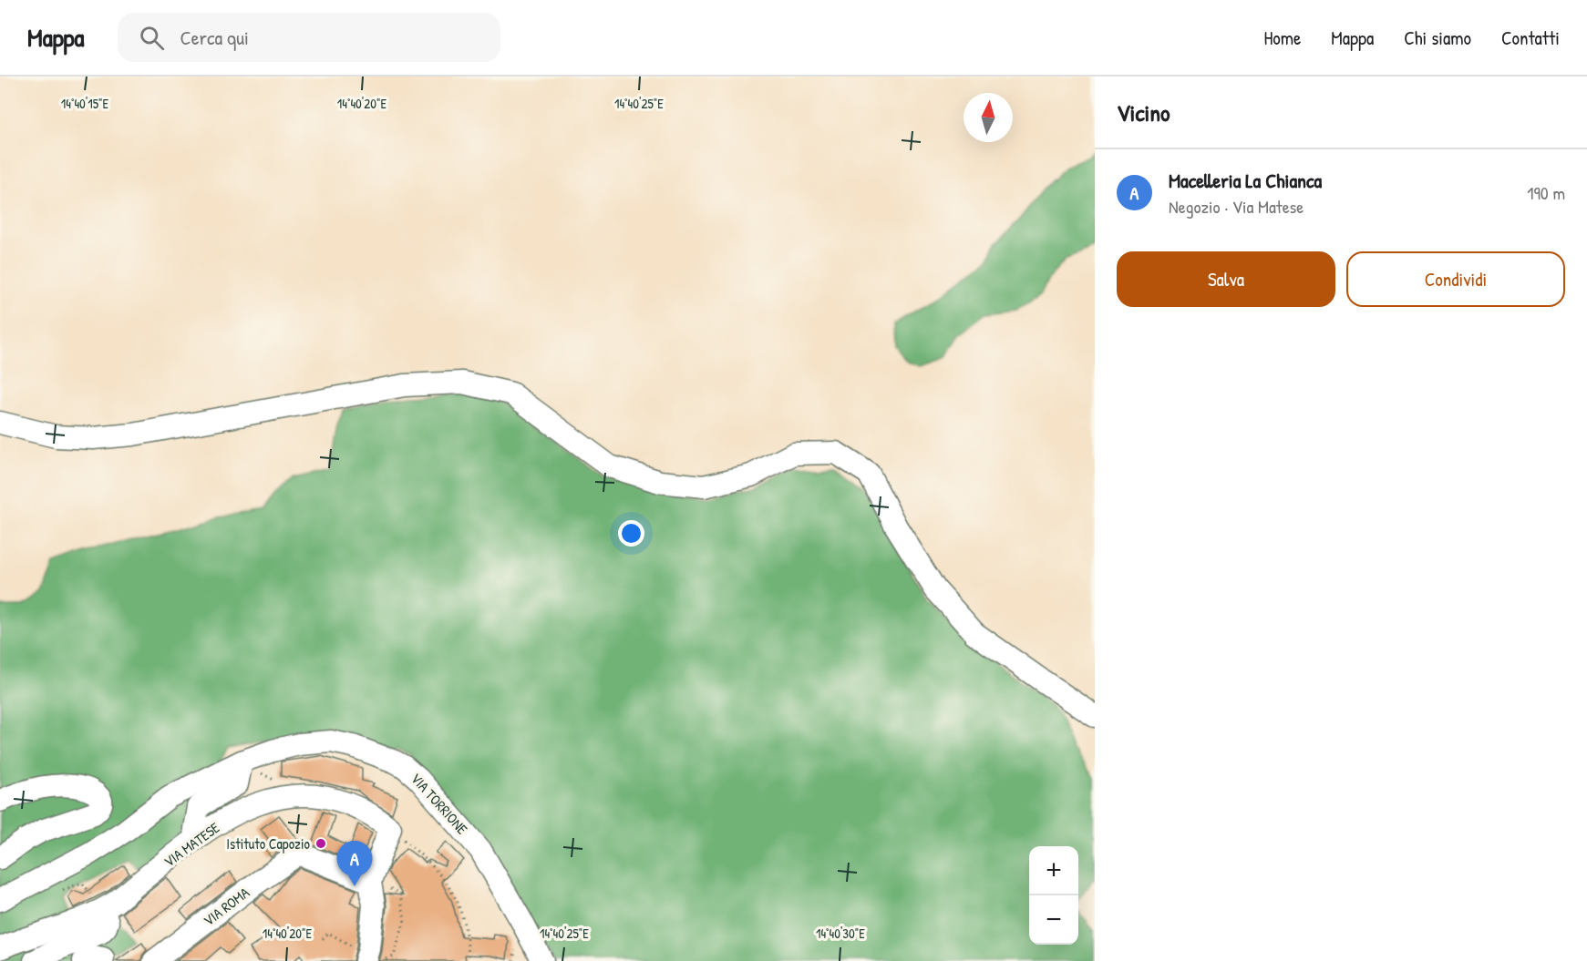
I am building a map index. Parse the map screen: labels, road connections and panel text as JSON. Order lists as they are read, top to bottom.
{
  "streets": {
    "street": ["VIA TORRIONE", "VIA MATESE", "VIA ROMA"]
  },
  "places": ["Istituto Capozio"],
  "north": "top",
  "page": {
    "header": "Mappa",
    "search": "Cerca qui",
    "nav": [
      "Home",
      "Mappa",
      "Chi siamo",
      "Contatti"
    ],
    "heading": "Vicino",
    "list": [
      {
        "mark": "A",
        "name": "Macelleria La Chianca",
        "note": "Negozio · Via Matese",
        "value": "190 m"
      }
    ],
    "buttons": ["Salva", "Condividi"],
    "pins": "A",
    "map_buttons": ["+", "−"]
  },
  "coordinates": [
    "14°40'15\"E",
    "14°40'20\"E",
    "14°40'25\"E",
    "14°40'30\"E"
  ]
}
